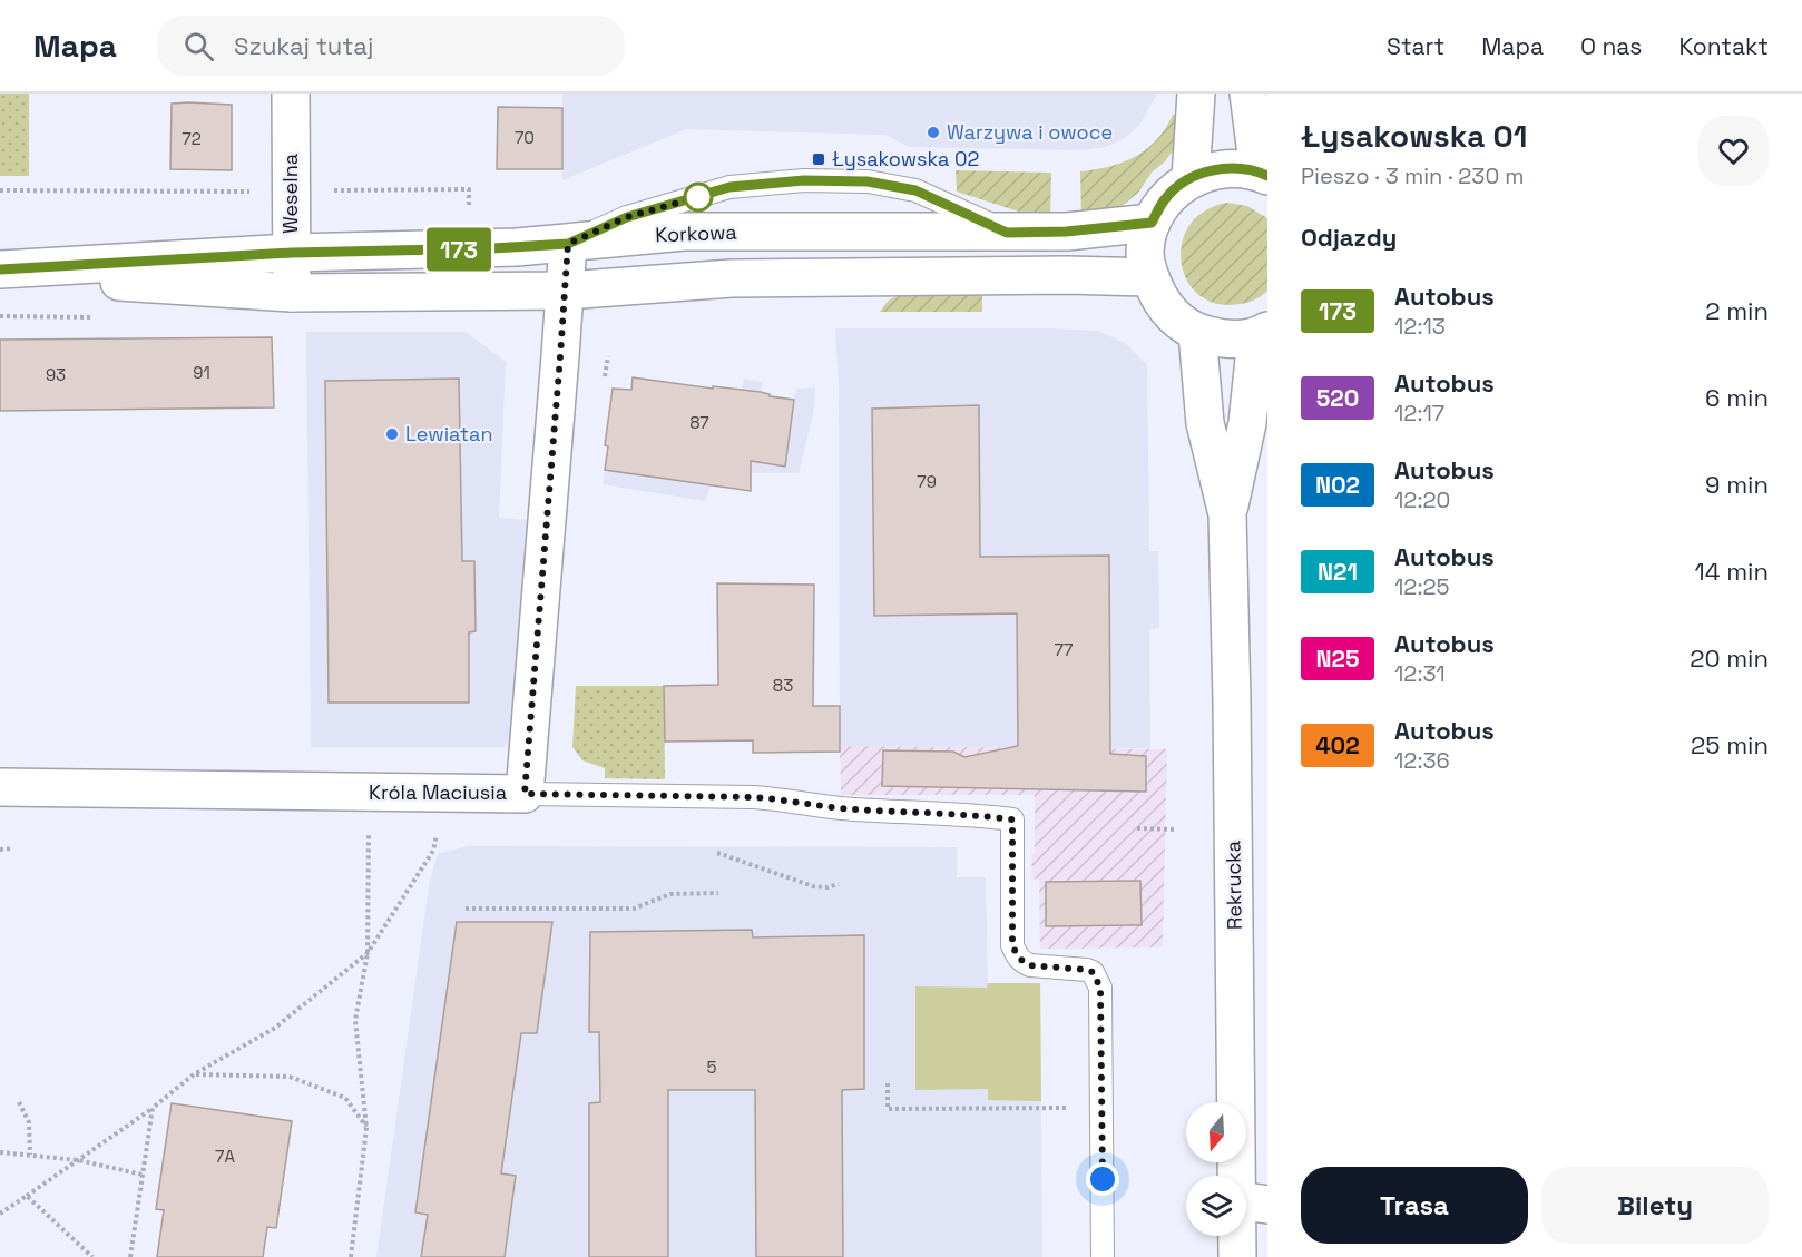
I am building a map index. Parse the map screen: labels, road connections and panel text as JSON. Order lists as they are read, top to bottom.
{
  "streets": {
    "street": [
      "Weselna",
      "Korkowa",
      "Króla Maciusia",
      "Rekrucka"
    ]
  },
  "crossings": [
    ["Weselna", "Korkowa"],
    ["Korkowa", "Króla Maciusia"]
  ],
  "places": {
    "other": ["Warzywa i owoce", "Lewiatan"],
    "transit": ["Łysakowska 02"]
  },
  "lines": ["bus line 173"],
  "house_numbers": [
    "70",
    "72",
    "91",
    "93",
    "87",
    "79",
    "77",
    "83",
    "5",
    "7A"
  ],
  "north": "bottom",
  "page": {
    "header": "Mapa",
    "search": "Szukaj tutaj",
    "nav": [
      "Start",
      "Mapa",
      "O nas",
      "Kontakt"
    ],
    "on_map": "173",
    "heading": [
      ["Łysakowska 01", "Pieszo · 3 min · 230 m"],
      "Odjazdy"
    ],
    "list": [
      {
        "mark": "173",
        "name": "Autobus",
        "note": "12:13",
        "value": "2 min"
      },
      {
        "mark": "520",
        "name": "Autobus",
        "note": "12:17",
        "value": "6 min"
      },
      {
        "mark": "N02",
        "name": "Autobus",
        "note": "12:20",
        "value": "9 min"
      },
      {
        "mark": "N21",
        "name": "Autobus",
        "note": "12:25",
        "value": "14 min"
      },
      {
        "mark": "N25",
        "name": "Autobus",
        "note": "12:31",
        "value": "20 min"
      },
      {
        "mark": "402",
        "name": "Autobus",
        "note": "12:36",
        "value": "25 min"
      }
    ],
    "buttons": ["Trasa", "Bilety"]
  }
}
